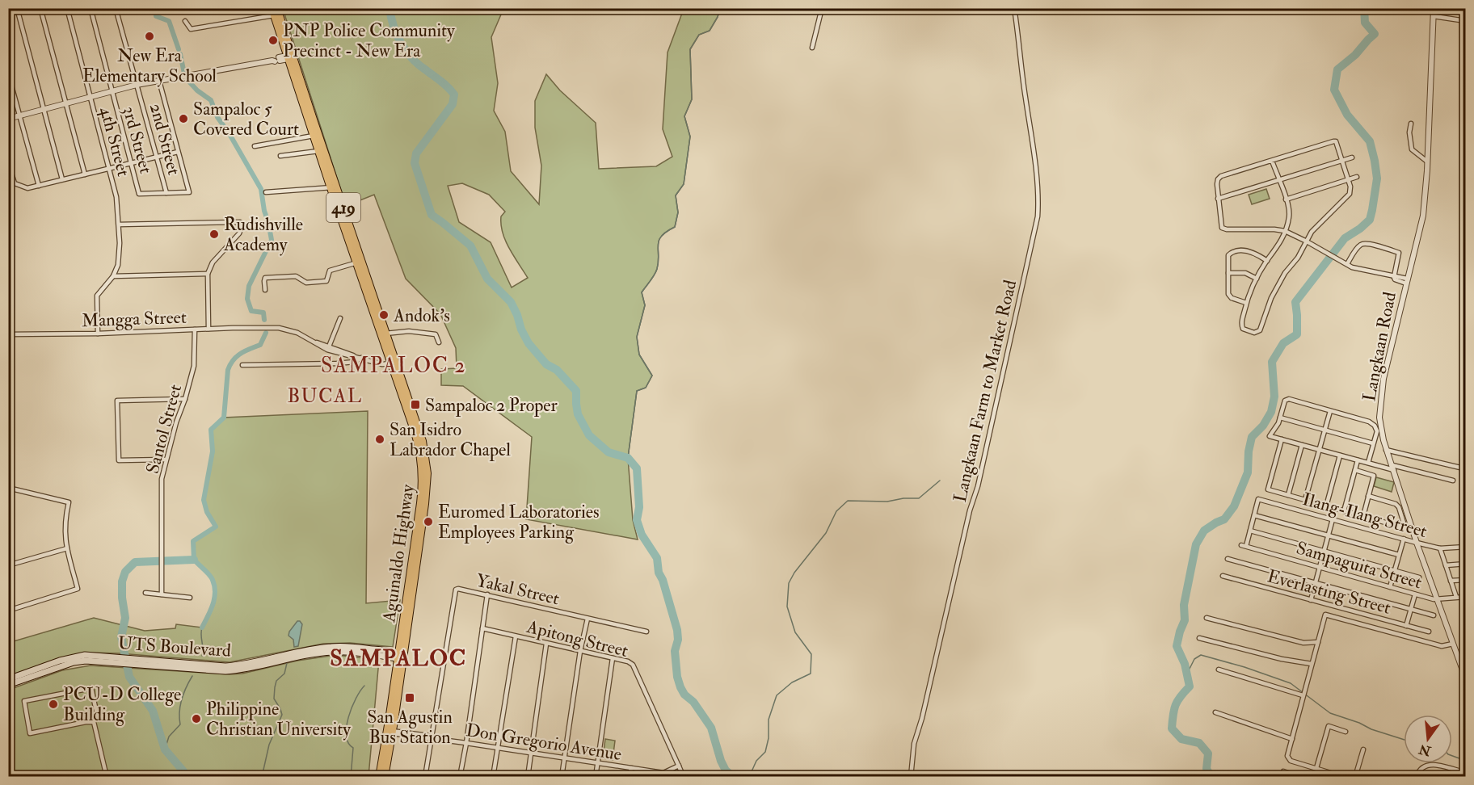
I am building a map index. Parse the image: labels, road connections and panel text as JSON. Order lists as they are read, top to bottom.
{
  "streets": {
    "main road": ["419", "Aguinaldo Highway", "UTS Boulevard"],
    "street": [
      "2nd Street",
      "3rd Street",
      "4th Street",
      "Mangga Street",
      "Langkaan Road",
      "Langkaan Farm to Market Road",
      "Santol Street",
      "Ilang-Ilang Street",
      "Sampaguita Street",
      "Yakal Street",
      "Everlasting Street",
      "Apitong Street",
      "Don Gregorio Avenue"
    ]
  },
  "crossings": [
    ["2nd Street", "3rd Street"],
    ["Mangga Street", "Santol Street"],
    ["Langkaan Road", "Ilang-Ilang Street"],
    ["Langkaan Road", "Sampaguita Street"],
    ["Aguinaldo Highway", "UTS Boulevard"],
    ["Aguinaldo Highway", "Don Gregorio Avenue"],
    ["Yakal Street", "Don Gregorio Avenue"],
    ["Apitong Street", "Don Gregorio Avenue"]
  ],
  "districts": ["SAMPALOC 2", "BUCAL", "SAMPALOC"],
  "places": {
    "other": [
      "New Era Elementary School",
      "PNP Police Community Precinct - New Era",
      "Sampaloc 5 Covered Court",
      "Rudishville Academy",
      "Andok's",
      "San Isidro Labrador Chapel",
      "Euromed Laboratories Employees Parking",
      "PCU-D College Building",
      "Philippine Christian University"
    ],
    "transit": ["Sampaloc 2 Proper", "San Agustin Bus Station"]
  },
  "north": "bottom"
}
